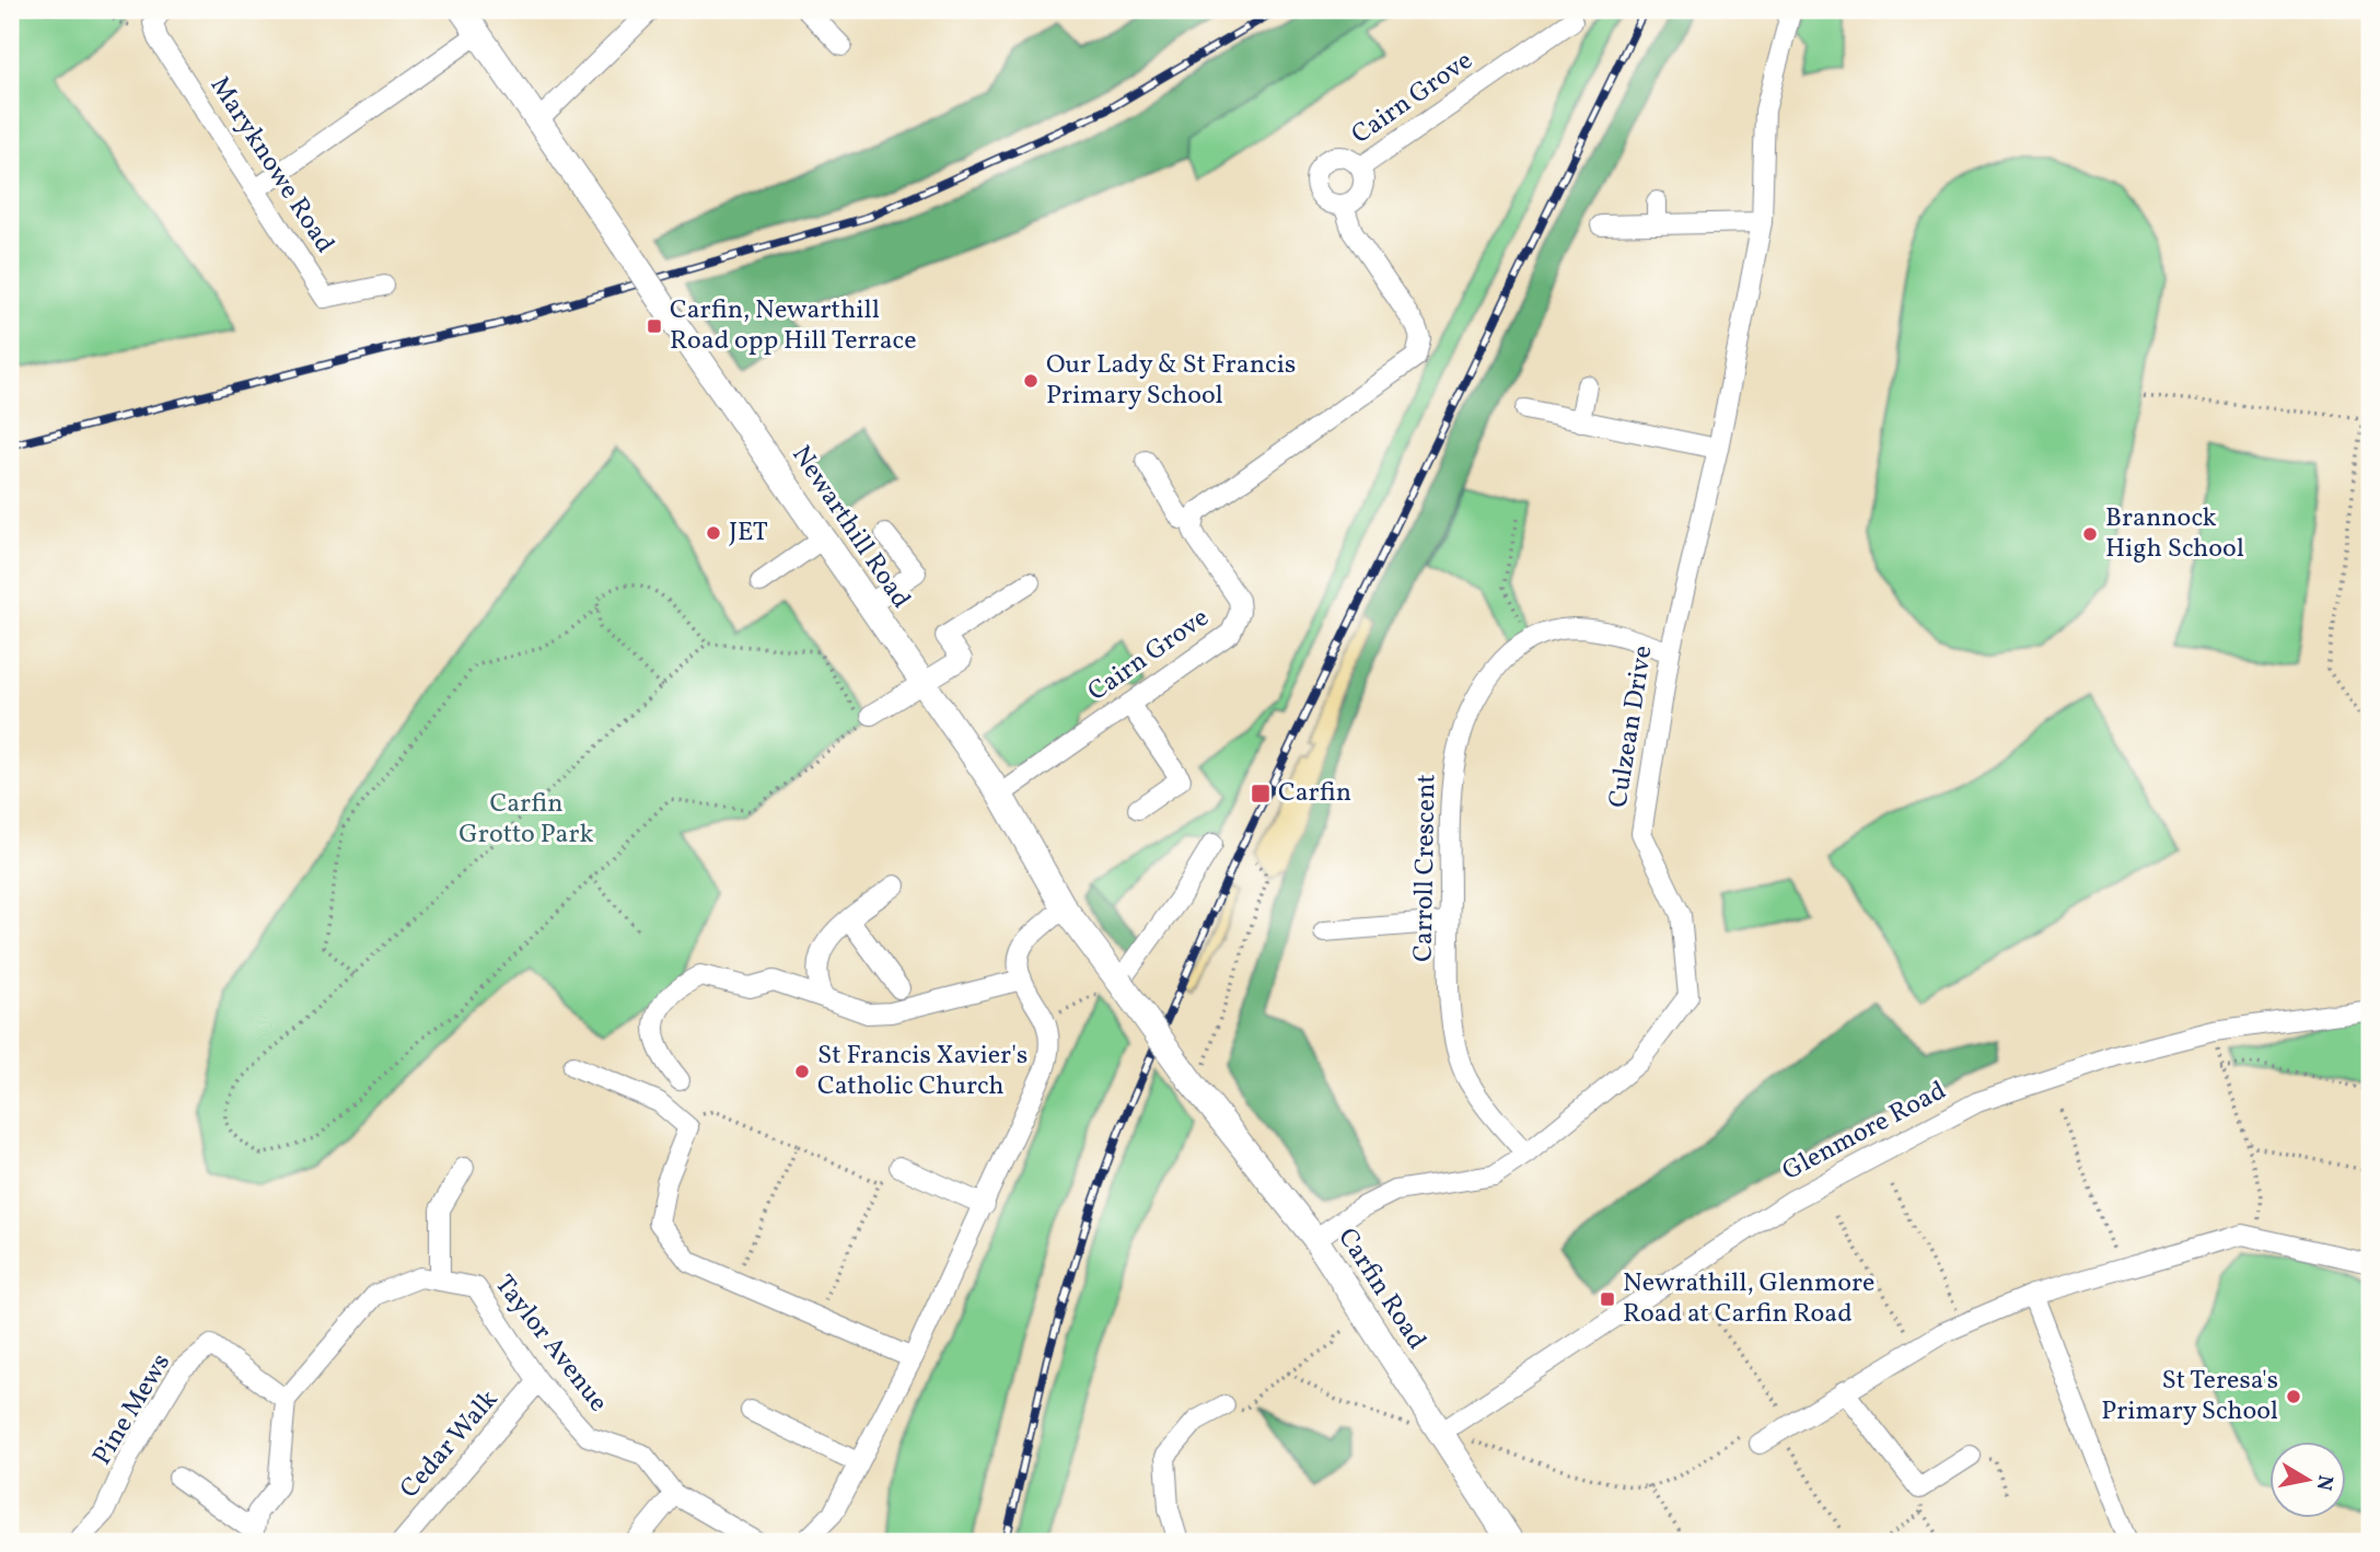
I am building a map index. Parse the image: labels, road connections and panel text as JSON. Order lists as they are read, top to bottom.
{
  "streets": {
    "main road": ["Newarthill Road", "Carfin Road"],
    "street": [
      "Cairn Grove",
      "Maryknowe Road",
      "Culzean Drive",
      "Carroll Crescent",
      "Glenmore Road",
      "Taylor Avenue",
      "Pine Mews",
      "Cedar Walk"
    ]
  },
  "crossings": [
    ["Cairn Grove", "Newarthill Road"],
    ["Newarthill Road", "Carfin Road"],
    ["Culzean Drive", "Carroll Crescent"],
    ["Culzean Drive", "Carfin Road"],
    ["Glenmore Road", "Carfin Road"],
    ["Taylor Avenue", "Pine Mews"],
    ["Taylor Avenue", "Cedar Walk"]
  ],
  "parks": ["Carfin Grotto Park"],
  "places": {
    "transit": ["Carfin, Newarthill Road opp Hill Terrace", "Carfin", "Newrathill, Glenmore Road at Carfin Road"],
    "other": [
      "Our Lady & St Francis Primary School",
      "JET",
      "Brannock High School",
      "St Francis Xavier's Catholic Church",
      "St Teresa's Primary School"
    ]
  },
  "north": "right"
}
